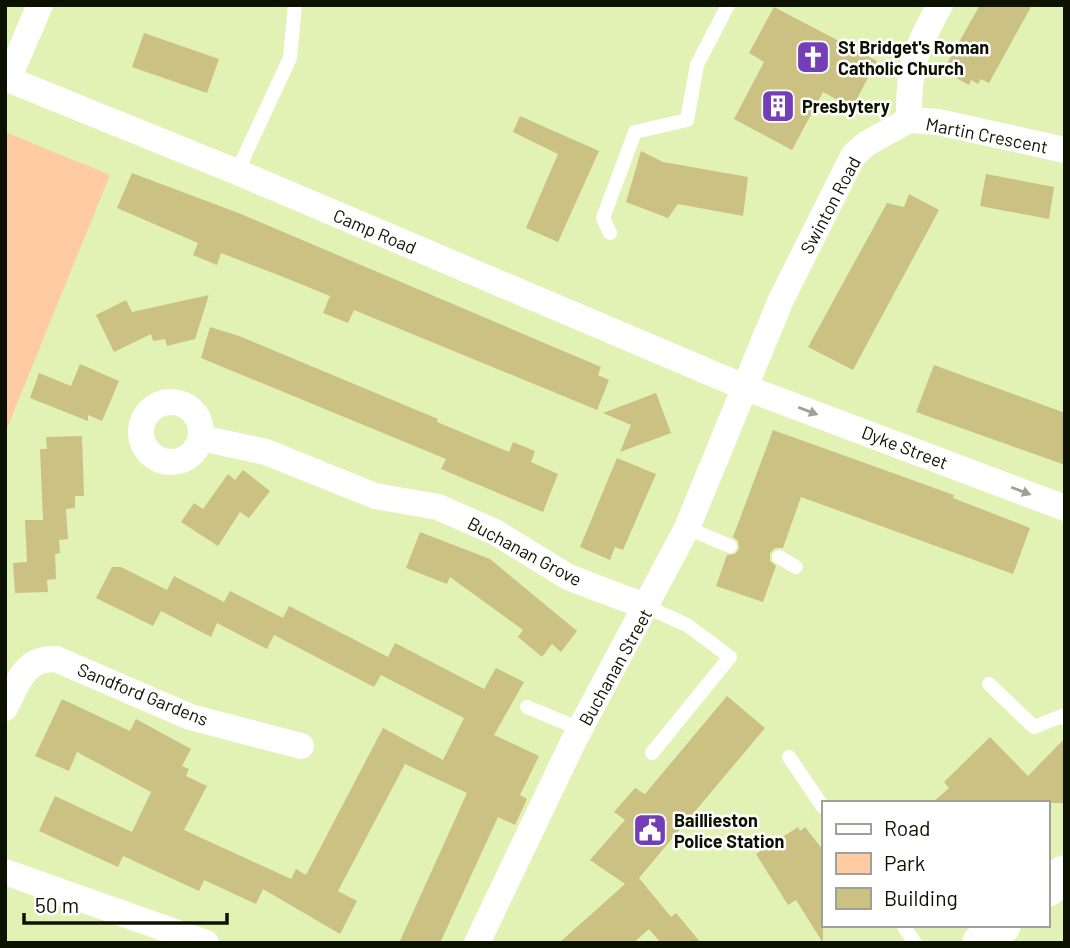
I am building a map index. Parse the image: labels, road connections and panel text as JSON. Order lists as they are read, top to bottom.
{
  "streets": {
    "street": [
      "Martin Crescent",
      "Swinton Road",
      "Camp Road",
      "Dyke Street",
      "Buchanan Grove",
      "Buchanan Street",
      "Sandford Gardens"
    ]
  },
  "crossings": [
    ["Martin Crescent", "Swinton Road"],
    ["Swinton Road", "Camp Road"],
    ["Swinton Road", "Dyke Street"],
    ["Swinton Road", "Buchanan Street"],
    ["Camp Road", "Dyke Street"],
    ["Camp Road", "Buchanan Street"],
    ["Dyke Street", "Buchanan Street"],
    ["Buchanan Grove", "Buchanan Street"]
  ],
  "one_way": ["Dyke Street"],
  "places": {
    "church": ["St Bridget's Roman Catholic Church"],
    "building": ["Presbytery"],
    "public building": ["Baillieston Police Station"]
  },
  "legend": ["Road", "Park", "Building"],
  "scale_bar": "50 m"
}
